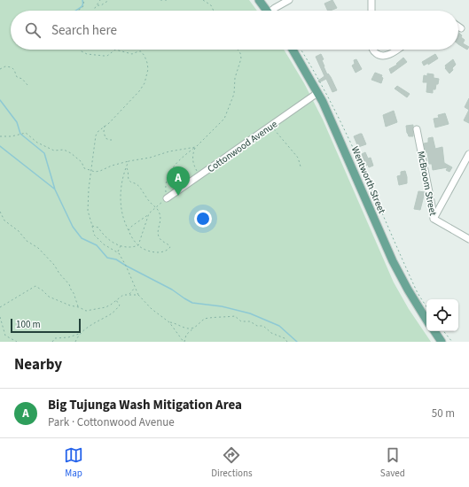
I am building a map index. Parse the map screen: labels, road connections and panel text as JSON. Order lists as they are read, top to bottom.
{
  "streets": {
    "main road": ["Wentworth Street"],
    "street": ["Cottonwood Avenue", "McBroom Street"]
  },
  "crossings": [
    ["Cottonwood Avenue", "Wentworth Street"]
  ],
  "scale_bar": "100 m",
  "page": {
    "search": "Search here",
    "pins": "A",
    "scale": "100 m",
    "heading": "Nearby",
    "list": [
      {
        "mark": "A",
        "name": "Big Tujunga Wash Mitigation Area",
        "note": "Park · Cottonwood Avenue",
        "value": "50 m"
      }
    ],
    "nav": ["Map", "Directions", "Saved"]
  }
}
